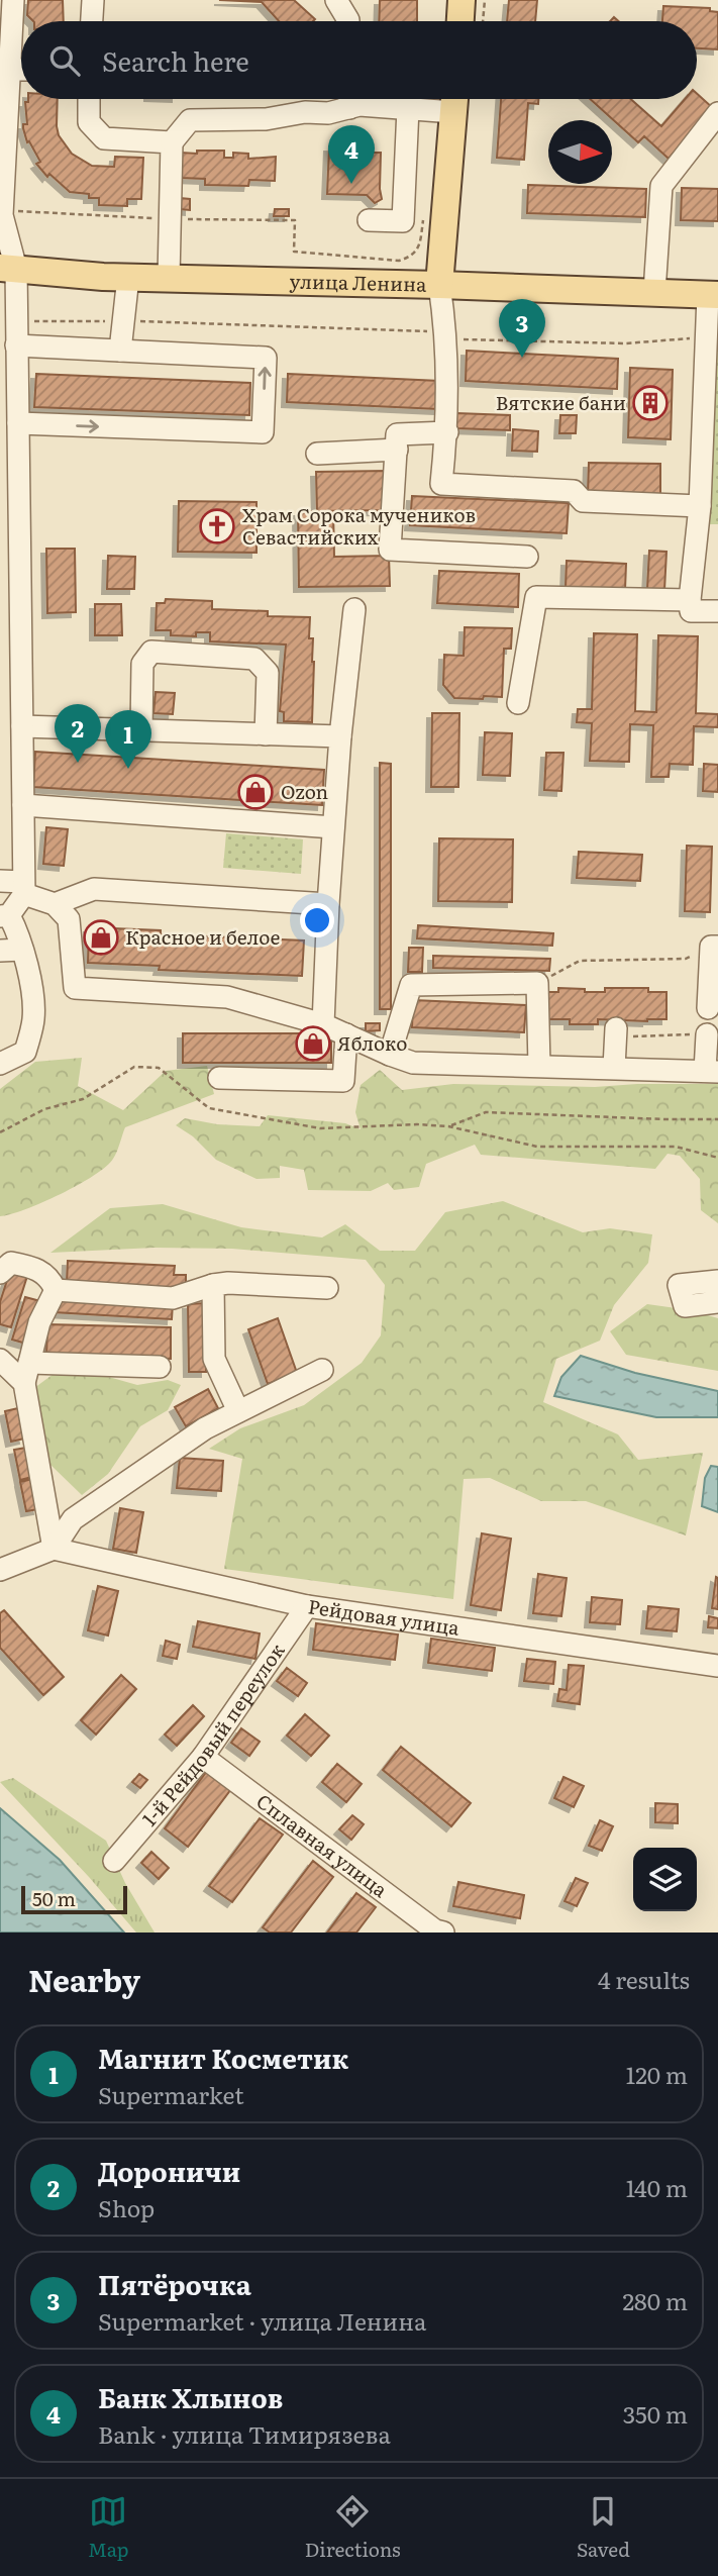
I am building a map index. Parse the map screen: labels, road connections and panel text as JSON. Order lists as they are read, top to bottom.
{
  "streets": {
    "main road": ["улица Ленина"],
    "street": ["Рейдовая улица", "1-й Рейдовый переулок", "Сплавная улица"]
  },
  "crossings": [
    ["Рейдовая улица", "1-й Рейдовый переулок"],
    ["1-й Рейдовый переулок", "Сплавная улица"]
  ],
  "places": {
    "building": ["Вятские бани"],
    "church": ["Храм Сорока мучеников Севастийских"],
    "shop": ["Ozon", "Красное и белое", "Яблоко"]
  },
  "scale_bar": "50 m",
  "north": "right",
  "page": {
    "search": "Search here",
    "pins": [
      "4",
      "3",
      "2",
      "1"
    ],
    "scale": "50 m",
    "heading": ["Nearby", "4 results"],
    "list": [
      {
        "mark": "1",
        "name": "Магнит Косметик",
        "note": "Supermarket",
        "value": "120 m"
      },
      {
        "mark": "2",
        "name": "Дороничи",
        "note": "Shop",
        "value": "140 m"
      },
      {
        "mark": "3",
        "name": "Пятёрочка",
        "note": "Supermarket · улица Ленина",
        "value": "280 m"
      },
      {
        "mark": "4",
        "name": "Банк Хлынов",
        "note": "Bank · улица Тимирязева",
        "value": "350 m"
      }
    ],
    "nav": ["Map", "Directions", "Saved"]
  }
}
